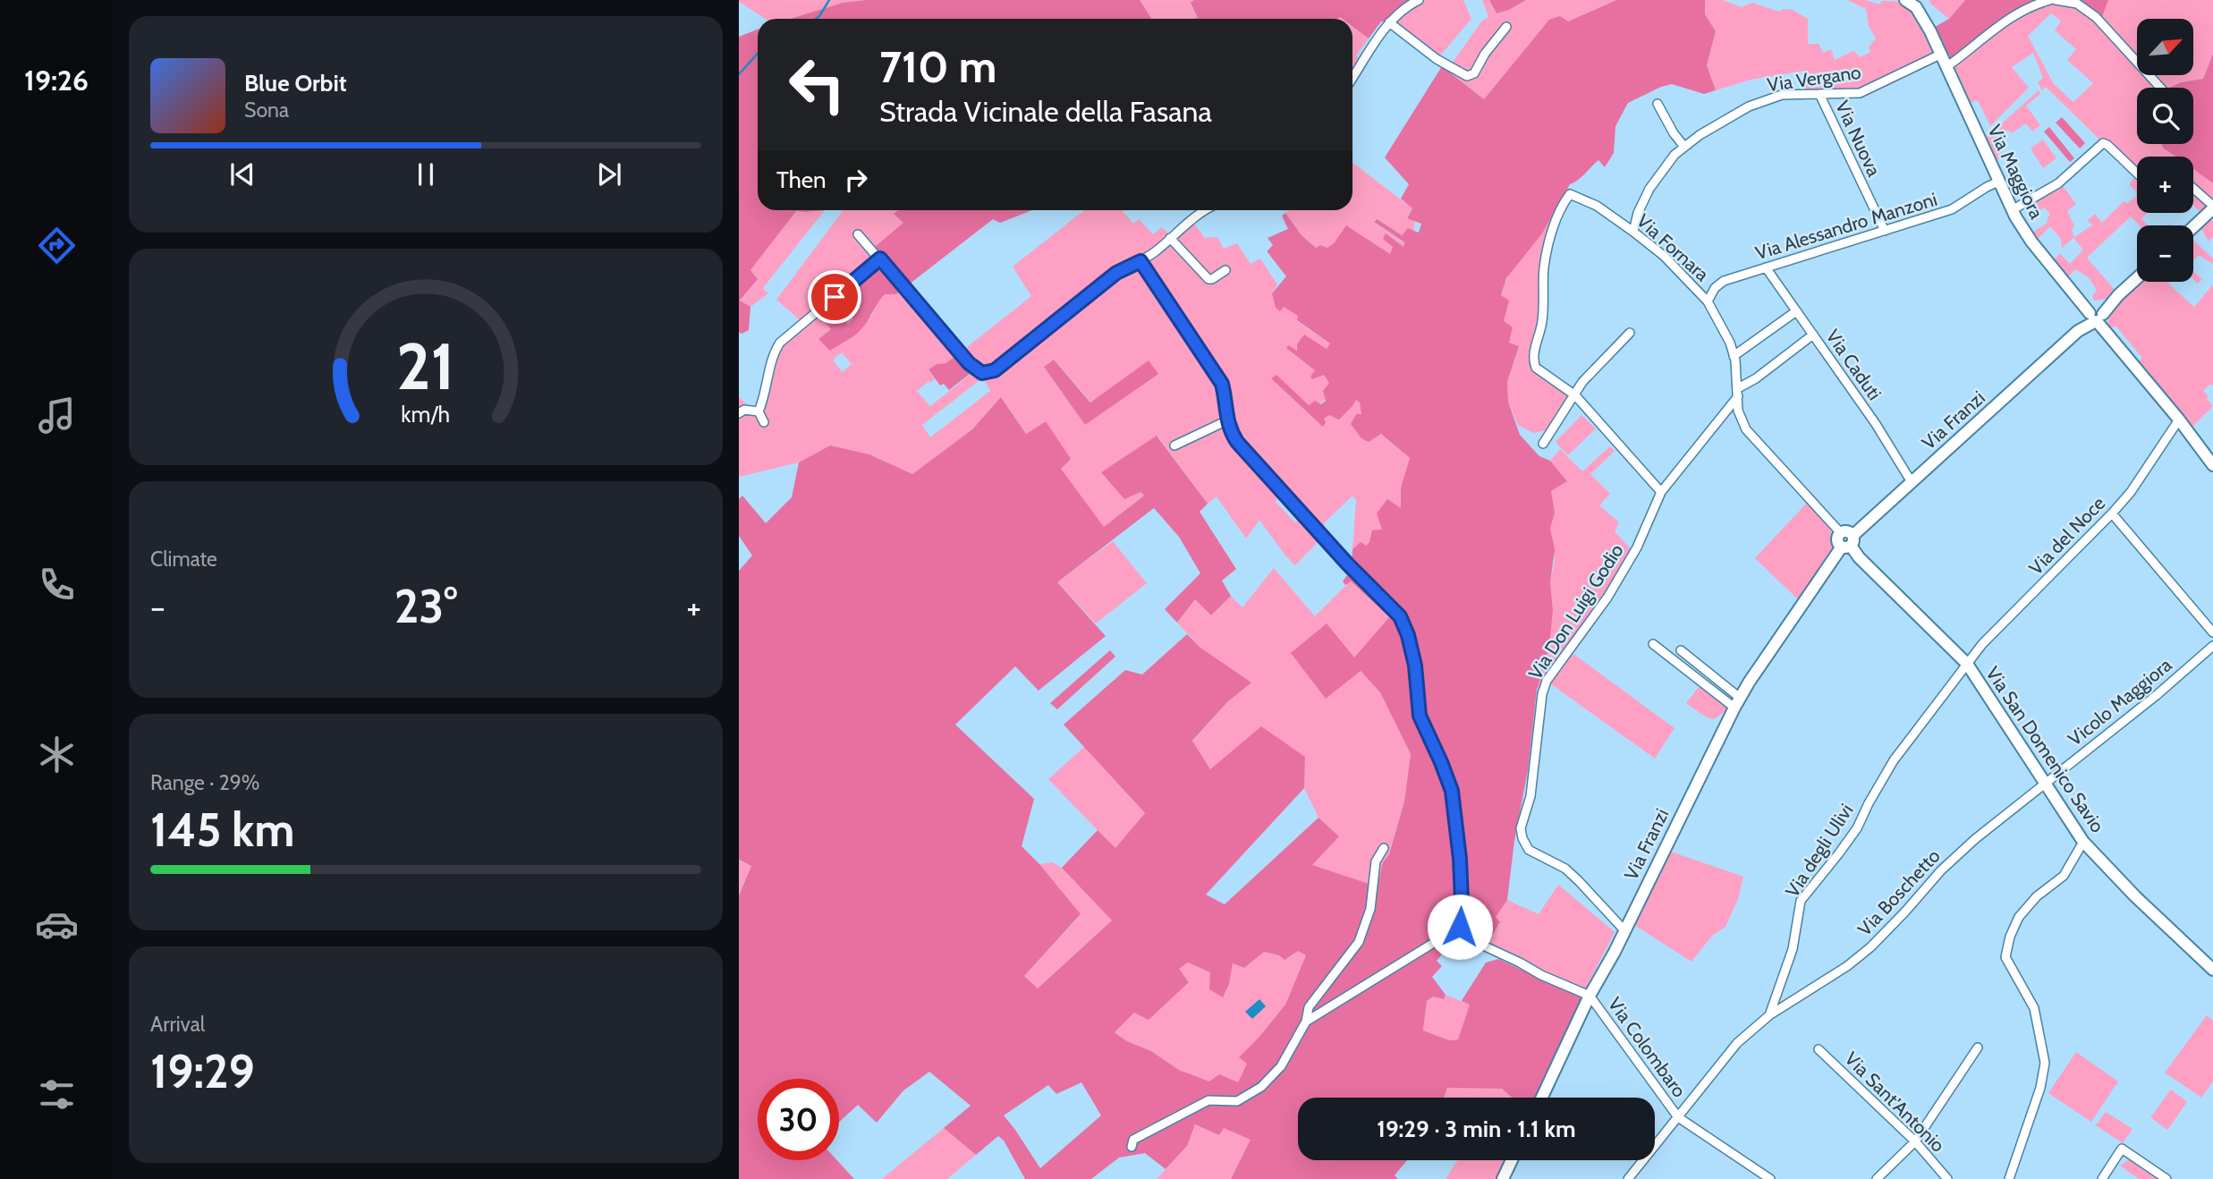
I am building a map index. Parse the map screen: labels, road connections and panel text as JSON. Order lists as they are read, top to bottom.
{
  "streets": {
    "main road": ["Via Maggiora", "Via Franzi", "Via San Domenico Savio"],
    "street": [
      "Via Vergano",
      "Via Nuova",
      "Via Alessandro Manzoni",
      "Via Fornara",
      "Via Caduti",
      "Via del Noce",
      "Via Don Luigi Godio",
      "Vicolo Maggiora",
      "Via degli Ulivi",
      "Via Boschetto",
      "Via Colombaro",
      "Via Sant'Antonio"
    ]
  },
  "crossings": [
    ["Via Vergano", "Via Nuova"],
    ["Via Vergano", "Via Maggiora"],
    ["Via Vergano", "Via Fornara"],
    ["Via Nuova", "Via Alessandro Manzoni"],
    ["Via Maggiora", "Via Alessandro Manzoni"],
    ["Via Maggiora", "Via Franzi"],
    ["Via Alessandro Manzoni", "Via Fornara"],
    ["Via Alessandro Manzoni", "Via Caduti"],
    ["Via Fornara", "Via Franzi"],
    ["Via Fornara", "Via Don Luigi Godio"],
    ["Via Fornara", "Via San Domenico Savio"],
    ["Via Caduti", "Via Franzi"],
    ["Via Caduti", "Via Don Luigi Godio"],
    ["Via Franzi", "Via Don Luigi Godio"],
    ["Via Franzi", "Via San Domenico Savio"],
    ["Via Franzi", "Via Colombaro"],
    ["Via del Noce", "Via San Domenico Savio"],
    ["Via del Noce", "Via degli Ulivi"],
    ["Vicolo Maggiora", "Via San Domenico Savio"],
    ["Vicolo Maggiora", "Via Boschetto"],
    ["Via San Domenico Savio", "Via degli Ulivi"],
    ["Via San Domenico Savio", "Via Boschetto"],
    ["Via degli Ulivi", "Via Boschetto"]
  ],
  "north": "top right",
  "page": {
    "tabs": "19:26",
    "map_buttons": ["+", "−"],
    "turn": ["710 m", "Strada Vicinale della Fasana"],
    "song": ["Blue Orbit", "Sona"],
    "then": "Then",
    "tile": [
      "Climate",
      ["Range · 29%", "145 km"],
      ["Arrival", "19:29"]
    ],
    "heat": ["−", "23°", "+"],
    "limit": "30",
    "trip": "19:29 · 3 min · 1.1 km",
    "gauge": ["21", "km/h"]
  }
}
